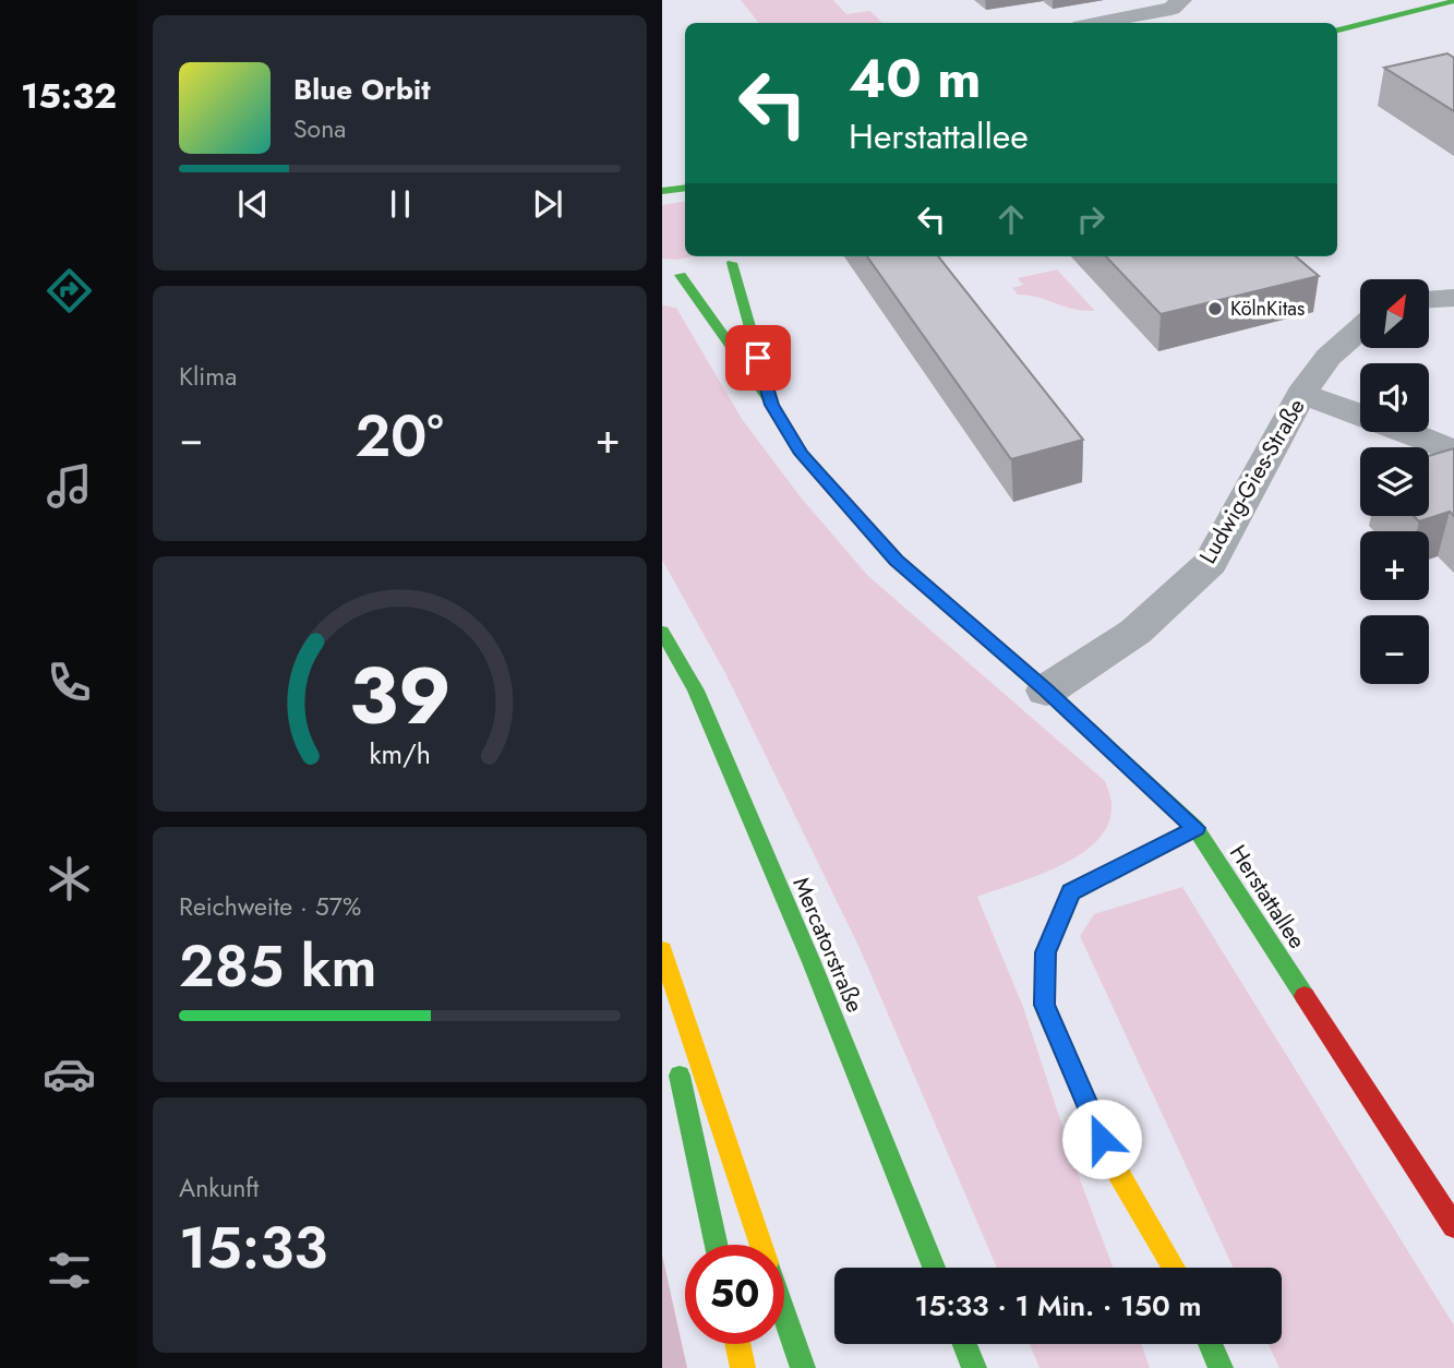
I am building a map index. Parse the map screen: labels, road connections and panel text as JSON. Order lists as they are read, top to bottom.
{
  "streets": {
    "street": ["Ludwig-Gies-Straße", "Herstattallee", "Mercatorstraße"]
  },
  "crossings": [
    ["Ludwig-Gies-Straße", "Herstattallee"]
  ],
  "places": ["KölnKitas"],
  "north": "top right",
  "page": {
    "tabs": "15:32",
    "turn": ["40 m", "Herstattallee"],
    "song": ["Blue Orbit", "Sona"],
    "map_buttons": ["+", "−"],
    "tile": [
      "Klima",
      ["Reichweite · 57%", "285 km"],
      ["Ankunft", "15:33"]
    ],
    "heat": ["−", "20°", "+"],
    "limit": "50",
    "trip": "15:33 · 1 Min. · 150 m",
    "gauge": ["39", "km/h"]
  }
}
